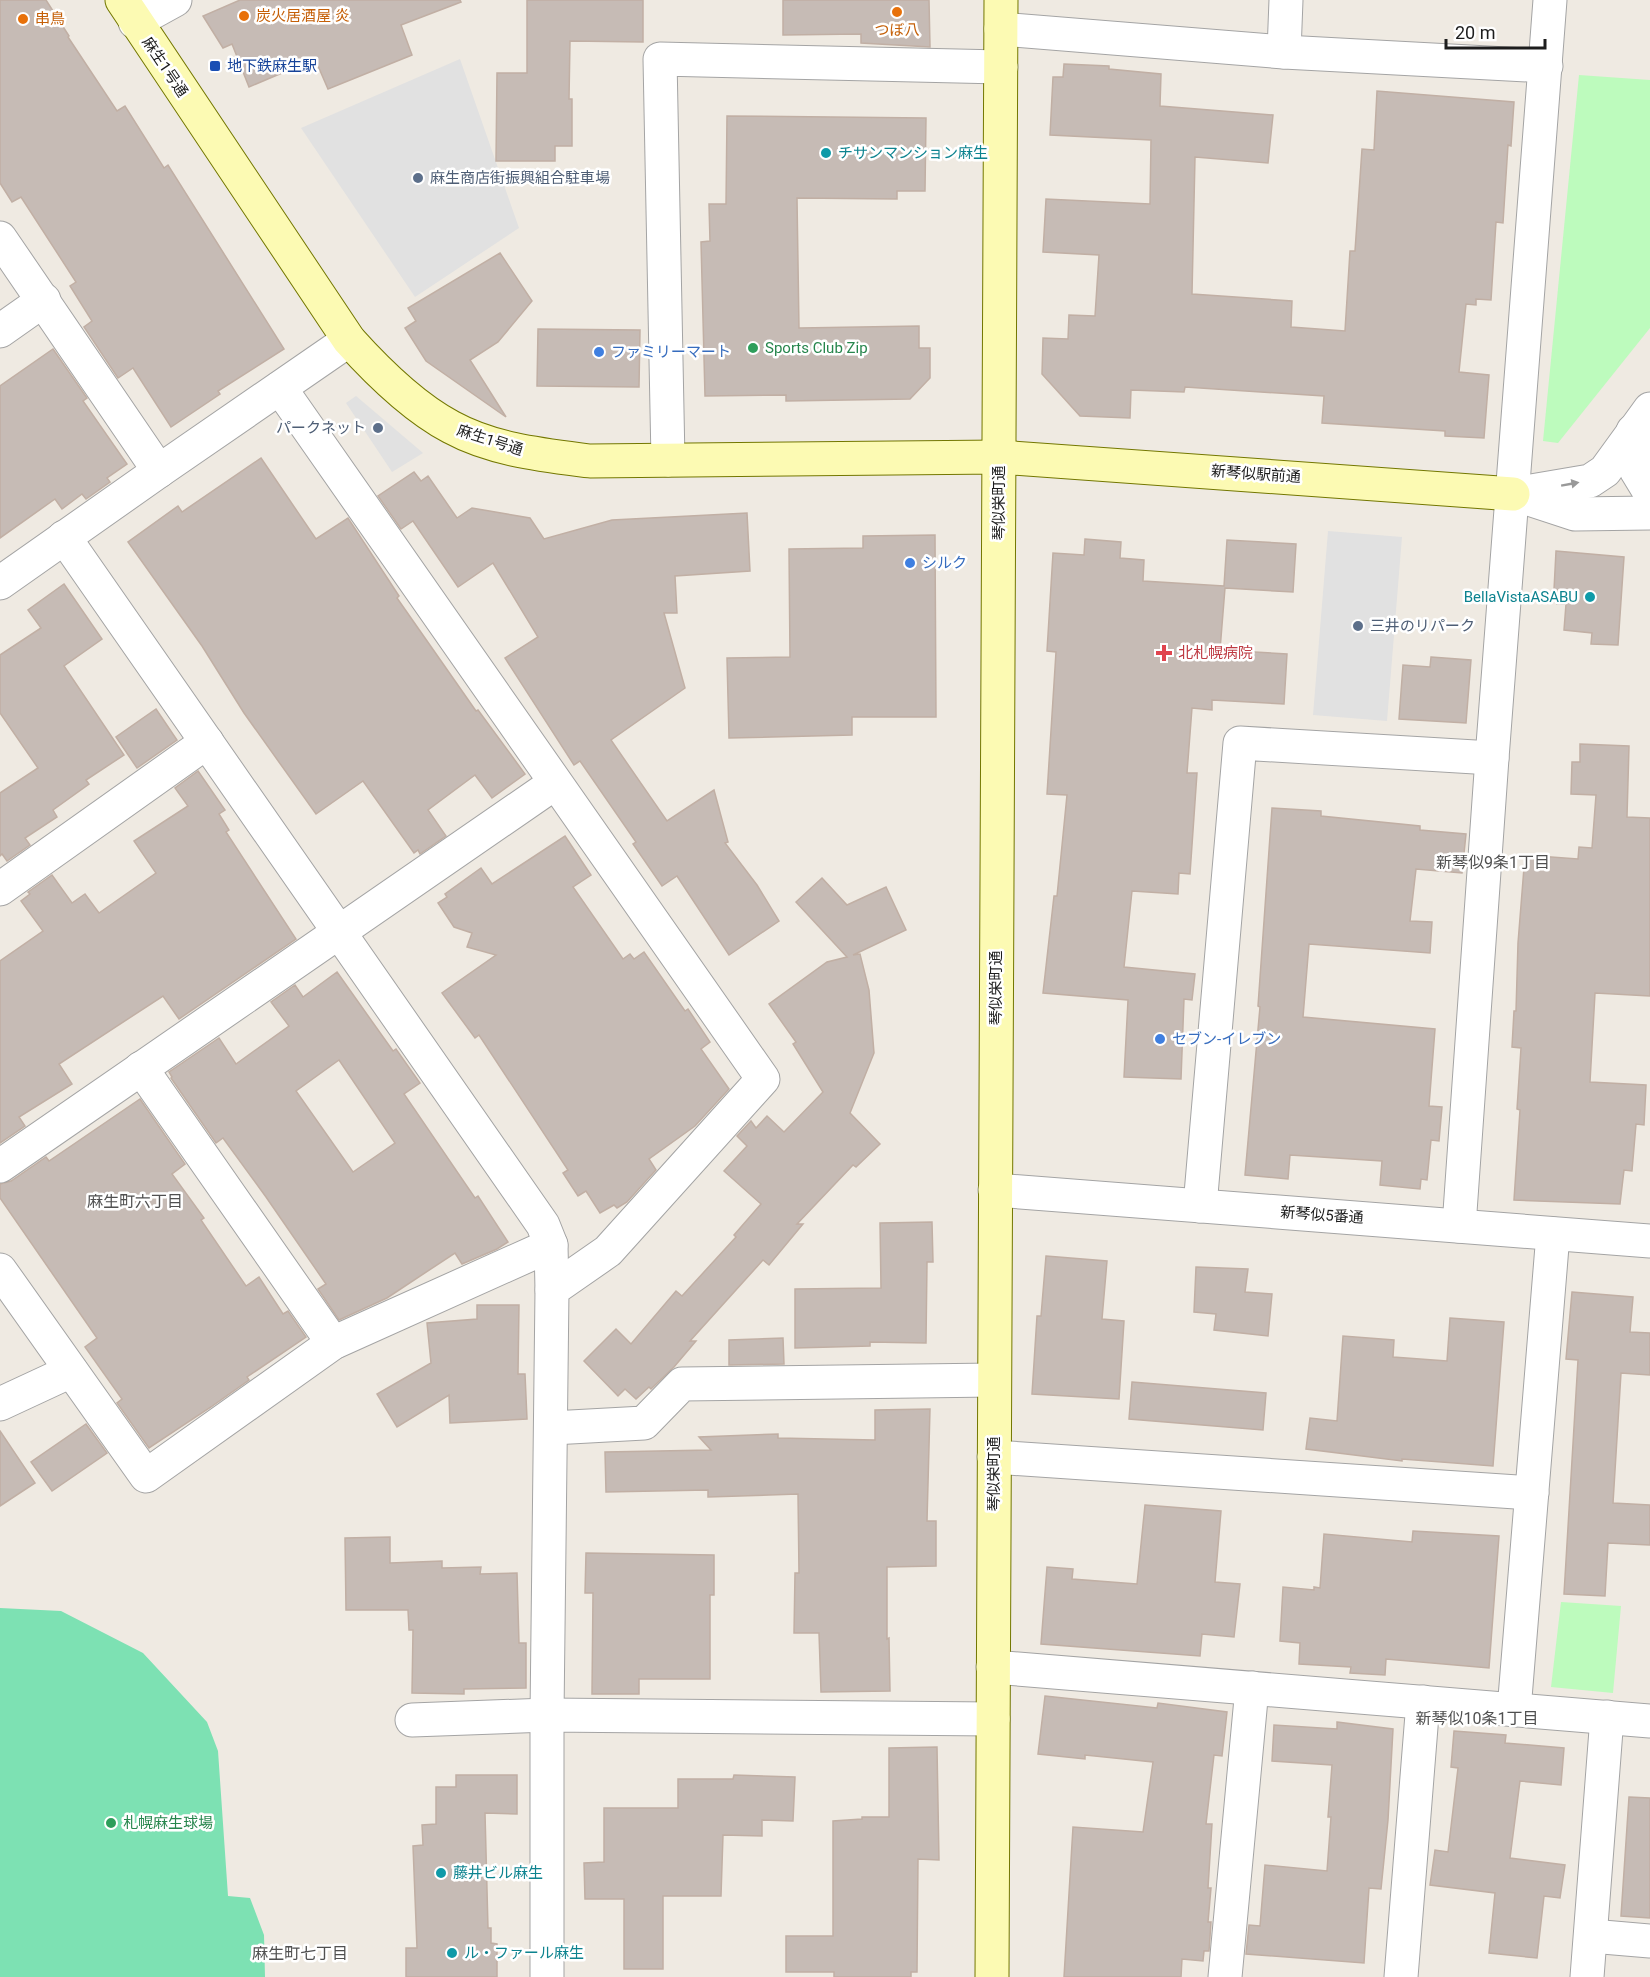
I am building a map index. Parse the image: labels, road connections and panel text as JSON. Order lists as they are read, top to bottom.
{
  "streets": {
    "main road": ["麻生1号通", "新琴似駅前通", "琴似栄町通"],
    "street": ["新琴似5番通"]
  },
  "crossings": [
    ["麻生1号通", "新琴似駅前通"],
    ["麻生1号通", "琴似栄町通"],
    ["新琴似駅前通", "琴似栄町通"],
    ["琴似栄町通", "新琴似5番通"]
  ],
  "districts": [
    "新琴似9条1丁目",
    "麻生町六丁目",
    "新琴似10条1丁目",
    "麻生町七丁目"
  ],
  "places": {
    "other": [
      "つぼ八",
      "炭火居酒屋 炎",
      "串鳥",
      "チサンマンション麻生",
      "麻生商店街振興組合駐車場",
      "Sports Club Zip",
      "ファミリーマート",
      "パークネット",
      "シルク",
      "BellaVistaASABU",
      "三井のリパーク",
      "セブン-イレブン",
      "札幌麻生球場",
      "藤井ビル麻生",
      "ル・ファール麻生"
    ],
    "transit": ["地下鉄麻生駅"],
    "health": ["北札幌病院"]
  },
  "scale_bar": "20 m"
}
